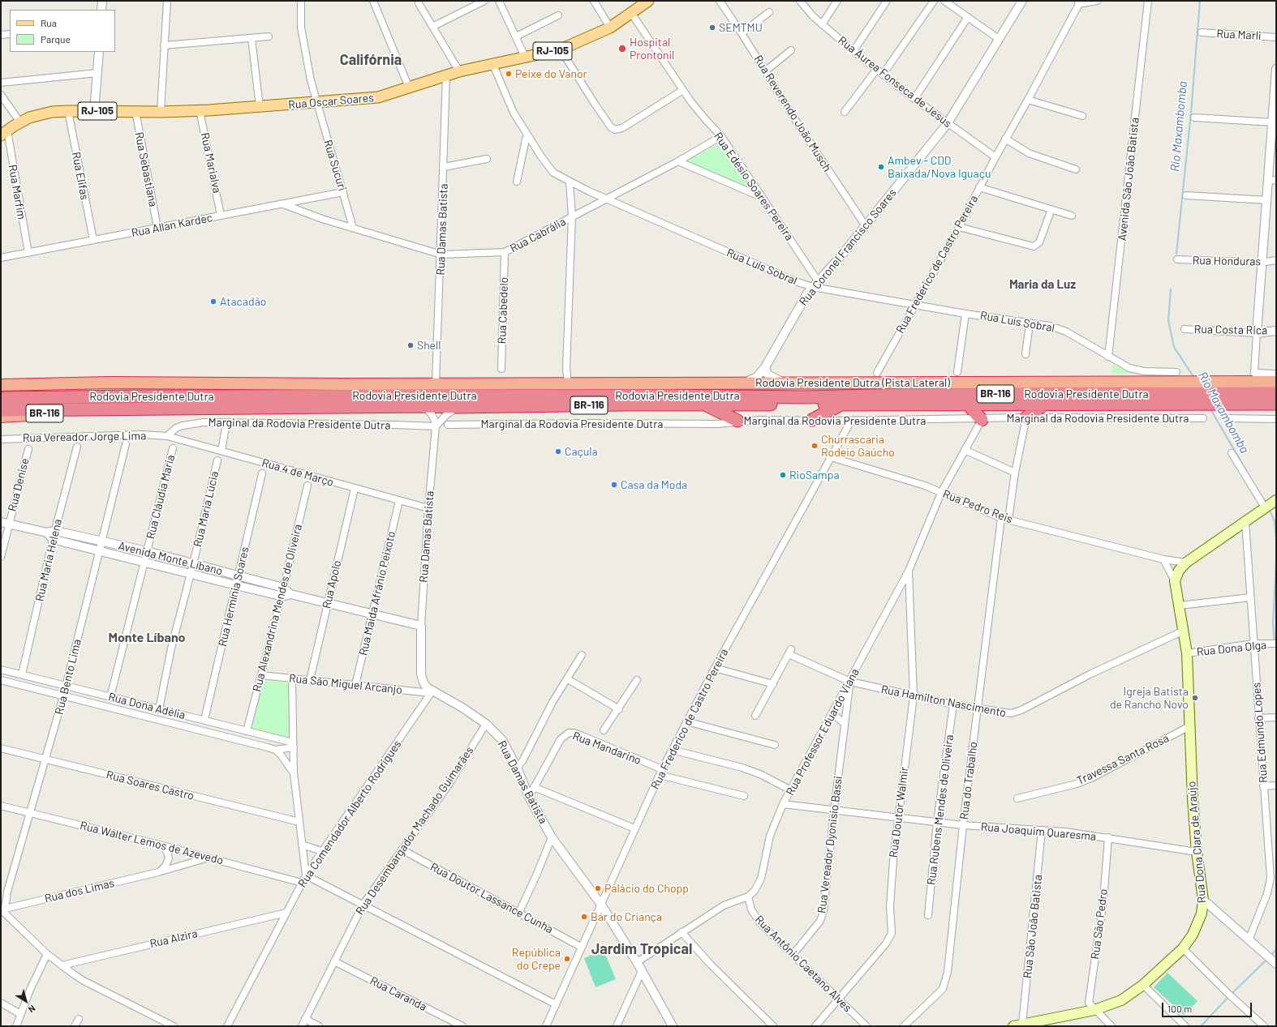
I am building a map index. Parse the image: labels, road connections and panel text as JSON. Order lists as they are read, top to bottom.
{
  "streets": {
    "highway": ["Rodovia Presidente Dutra (Pista Lateral)", "BR-116", "Rodovia Presidente Dutra"],
    "main road": ["RJ-105", "Rua Oscar Soares", "Rua Dona Clara de Araújo"],
    "street": [
      "Rua Marli",
      "Rua Áurea Fonseca de Jesus",
      "Rua Reverendo João Musch",
      "Rua Marialva",
      "Rua Sucuri",
      "Rua Sebastiana",
      "Rua Elifas",
      "Avenida São João Batista",
      "Rua Edésio Soares Pereira",
      "Rua Marfim",
      "Rua Allan Kardec",
      "Rua Damas Batista",
      "Rua Cabrália",
      "Rua Coronel Francisco Soares",
      "Rua Honduras",
      "Rua Frederico de Castro Pereira",
      "Rua Luís Sobral",
      "Rua Cabedelo",
      "Rua Costa Rica",
      "Marginal da Rodovia Presidente Dutra",
      "Rua Vereador Jorge Lima",
      "Rua 4 de Março",
      "Rua Denise",
      "Rua Cláudia Maria",
      "Rua Pedro Reis",
      "Rua Maria Lúcia",
      "Avenida Monte Líbano",
      "Rua Maria Helena",
      "Rua Apolo",
      "Rua Maida Afrânio Peixoto",
      "Rua Hermínia Soares",
      "Rua Alexandrina Mendes de Oliveira",
      "Rua Dona Olga",
      "Rua Bento Lima",
      "Rua São Miguel Arcanjo",
      "Rua Hamilton Nascimento",
      "Rua Dona Adélia",
      "Rua Professor Eduardo Viana",
      "Rua Edmundo Lopes",
      "Rua Mandarino",
      "Travessa Santa Rosa",
      "Rua do Trabalho",
      "Rua Soares Castro",
      "Rua Rubens Mendes de Oliveira",
      "Rua Doutor Walmir",
      "Rua Comendador Alberto Rodrigues",
      "Rua Desembargador Machado Guimarães",
      "Rua Joaquim Quaresma",
      "Rua Walter Lemos de Azevedo",
      "Rua Vereador Dyonisio Bassi",
      "Rua dos Limas",
      "Rua Doutor Lassance Cunha",
      "Rua São Pedro",
      "Rua São João Batista",
      "Rua Alzira",
      "Rua Antônio Caetano Alves",
      "Rua Caranda"
    ]
  },
  "crossings": [
    ["Rua Áurea Fonseca de Jesus", "Rua Coronel Francisco Soares"],
    ["Rua Áurea Fonseca de Jesus", "Rua Frederico de Castro Pereira"],
    ["Rua Oscar Soares", "Rua Marialva"],
    ["Rua Oscar Soares", "Rua Sucuri"],
    ["Rua Oscar Soares", "Rua Sebastiana"],
    ["Rua Oscar Soares", "Rua Elifas"],
    ["Rua Oscar Soares", "Rua Edésio Soares Pereira"],
    ["Rua Oscar Soares", "Rua Marfim"],
    ["Rua Oscar Soares", "Rua Damas Batista"],
    ["Rua Oscar Soares", "Rua Luís Sobral"],
    ["Rua Reverendo João Musch", "Rua Coronel Francisco Soares"],
    ["Rua Marialva", "Rua Allan Kardec"],
    ["Rua Sucuri", "Rua Allan Kardec"],
    ["Rua Sucuri", "Rua Cabrália"],
    ["Rua Sebastiana", "Rua Allan Kardec"],
    ["Rua Elifas", "Rua Allan Kardec"],
    ["Avenida São João Batista", "Rua Luís Sobral"],
    ["Rua Edésio Soares Pereira", "Rua Cabrália"],
    ["Rua Edésio Soares Pereira", "Rua Coronel Francisco Soares"],
    ["Rua Edésio Soares Pereira", "Rua Luís Sobral"],
    ["Rua Marfim", "Rua Allan Kardec"],
    ["Rua Allan Kardec", "Rua Cabrália"],
    ["Rua Damas Batista", "Rua Cabrália"],
    ["Rua Damas Batista", "Rua Frederico de Castro Pereira"],
    ["Rua Damas Batista", "Rodovia Presidente Dutra (Pista Lateral)"],
    ["Rua Damas Batista", "Marginal da Rodovia Presidente Dutra"],
    ["Rua Damas Batista", "Rua 4 de Março"],
    ["Rua Damas Batista", "Avenida Monte Líbano"],
    ["Rua Damas Batista", "Rua São Miguel Arcanjo"],
    ["Rua Damas Batista", "Rua Mandarino"],
    ["Rua Damas Batista", "Rua Comendador Alberto Rodrigues"],
    ["Rua Damas Batista", "Rua Desembargador Machado Guimarães"],
    ["Rua Cabrália", "Rua Luís Sobral"],
    ["Rua Cabrália", "Rua Cabedelo"],
    ["Rua Coronel Francisco Soares", "Rua Luís Sobral"],
    ["Rua Coronel Francisco Soares", "Rodovia Presidente Dutra (Pista Lateral)"],
    ["Rua Frederico de Castro Pereira", "Rua Luís Sobral"],
    ["Rua Frederico de Castro Pereira", "Marginal da Rodovia Presidente Dutra"],
    ["Rua Frederico de Castro Pereira", "Rua Pedro Reis"],
    ["Rua Frederico de Castro Pereira", "Rua Mandarino"],
    ["Rua Frederico de Castro Pereira", "Rua Doutor Lassance Cunha"],
    ["BR-116", "Rodovia Presidente Dutra"],
    ["Marginal da Rodovia Presidente Dutra", "Rua Vereador Jorge Lima"],
    ["Marginal da Rodovia Presidente Dutra", "Rua 4 de Março"],
    ["Rua Vereador Jorge Lima", "Rua 4 de Março"],
    ["Rua 4 de Março", "Rua Apolo"],
    ["Rua 4 de Março", "Rua Maida Afrânio Peixoto"],
    ["Rua Denise", "Avenida Monte Líbano"],
    ["Rua Cláudia Maria", "Avenida Monte Líbano"],
    ["Rua Cláudia Maria", "Rua Dona Adélia"],
    ["Rua Pedro Reis", "Rua do Trabalho"],
    ["Rua Maria Lúcia", "Avenida Monte Líbano"],
    ["Rua Maria Lúcia", "Rua Dona Adélia"],
    ["Avenida Monte Líbano", "Rua Maria Helena"],
    ["Avenida Monte Líbano", "Rua Apolo"],
    ["Avenida Monte Líbano", "Rua Maida Afrânio Peixoto"],
    ["Avenida Monte Líbano", "Rua Hermínia Soares"],
    ["Avenida Monte Líbano", "Rua Alexandrina Mendes de Oliveira"],
    ["Avenida Monte Líbano", "Rua Bento Lima"],
    ["Rua Maria Helena", "Rua Dona Adélia"],
    ["Rua Apolo", "Rua São Miguel Arcanjo"],
    ["Rua Maida Afrânio Peixoto", "Rua São Miguel Arcanjo"],
    ["Rua Hermínia Soares", "Rua Dona Adélia"],
    ["Rua Alexandrina Mendes de Oliveira", "Rua São Miguel Arcanjo"],
    ["Rua Alexandrina Mendes de Oliveira", "Rua Dona Adélia"],
    ["Rua Dona Olga", "Rua Edmundo Lopes"],
    ["Rua Dona Olga", "Rua Dona Clara de Araújo"],
    ["Rua Bento Lima", "Rua Dona Adélia"],
    ["Rua Bento Lima", "Rua Soares Castro"],
    ["Rua Bento Lima", "Rua Walter Lemos de Azevedo"],
    ["Rua Bento Lima", "Rua dos Limas"],
    ["Rua São Miguel Arcanjo", "Rua Comendador Alberto Rodrigues"],
    ["Rua Hamilton Nascimento", "Rua Professor Eduardo Viana"],
    ["Rua Hamilton Nascimento", "Rua do Trabalho"],
    ["Rua Hamilton Nascimento", "Rua Rubens Mendes de Oliveira"],
    ["Rua Hamilton Nascimento", "Rua Doutor Walmir"],
    ["Rua Hamilton Nascimento", "Rua Dona Clara de Araújo"],
    ["Rua Hamilton Nascimento", "Rua Vereador Dyonisio Bassi"],
    ["Rua Professor Eduardo Viana", "Rua Doutor Walmir"],
    ["Rua Professor Eduardo Viana", "Rua Joaquim Quaresma"],
    ["Rua Professor Eduardo Viana", "Rua Vereador Dyonisio Bassi"],
    ["Rua Professor Eduardo Viana", "Rua Antônio Caetano Alves"],
    ["Travessa Santa Rosa", "Rua Dona Clara de Araújo"],
    ["Rua do Trabalho", "Rua Joaquim Quaresma"],
    ["Rua Rubens Mendes de Oliveira", "Rua Joaquim Quaresma"],
    ["Rua Doutor Walmir", "Rua Joaquim Quaresma"],
    ["Rua Doutor Walmir", "Rua Antônio Caetano Alves"],
    ["Rua Comendador Alberto Rodrigues", "Rua Walter Lemos de Azevedo"],
    ["Rua Comendador Alberto Rodrigues", "Rua Alzira"],
    ["Rua Desembargador Machado Guimarães", "Rua Doutor Lassance Cunha"],
    ["Rua Desembargador Machado Guimarães", "Rua Caranda"],
    ["Rua Joaquim Quaresma", "Rua Dona Clara de Araújo"],
    ["Rua Joaquim Quaresma", "Rua Vereador Dyonisio Bassi"],
    ["Rua Joaquim Quaresma", "Rua São Pedro"],
    ["Rua Joaquim Quaresma", "Rua São João Batista"],
    ["Rua Dona Clara de Araújo", "Rua São Pedro"],
    ["Rua Dona Clara de Araújo", "Rua São João Batista"],
    ["Rua Walter Lemos de Azevedo", "Rua dos Limas"],
    ["Rua Vereador Dyonisio Bassi", "Rua Antônio Caetano Alves"]
  ],
  "districts": [
    "Califórnia",
    "Maria da Luz",
    "Monte Líbano",
    "Jardim Tropical"
  ],
  "water": ["Rio Maxambomba"],
  "places": [
    "SEMTMU",
    "Hospital Prontonil",
    "Peixe do Vanor",
    "Ambev - CDD Baixada/Nova Iguaçu",
    "Atacadão",
    "Shell",
    "Churrascaria Rodeio Gaúcho",
    "Caçula",
    "RioSampa",
    "Casa da Moda",
    "Igreja Batista de Rancho Novo",
    "Palácio do Chopp",
    "Bar do Criança",
    "República do Crepe"
  ],
  "legend": ["Rua", "Parque"],
  "scale_bar": "100 m",
  "north": "bottom right"
}
